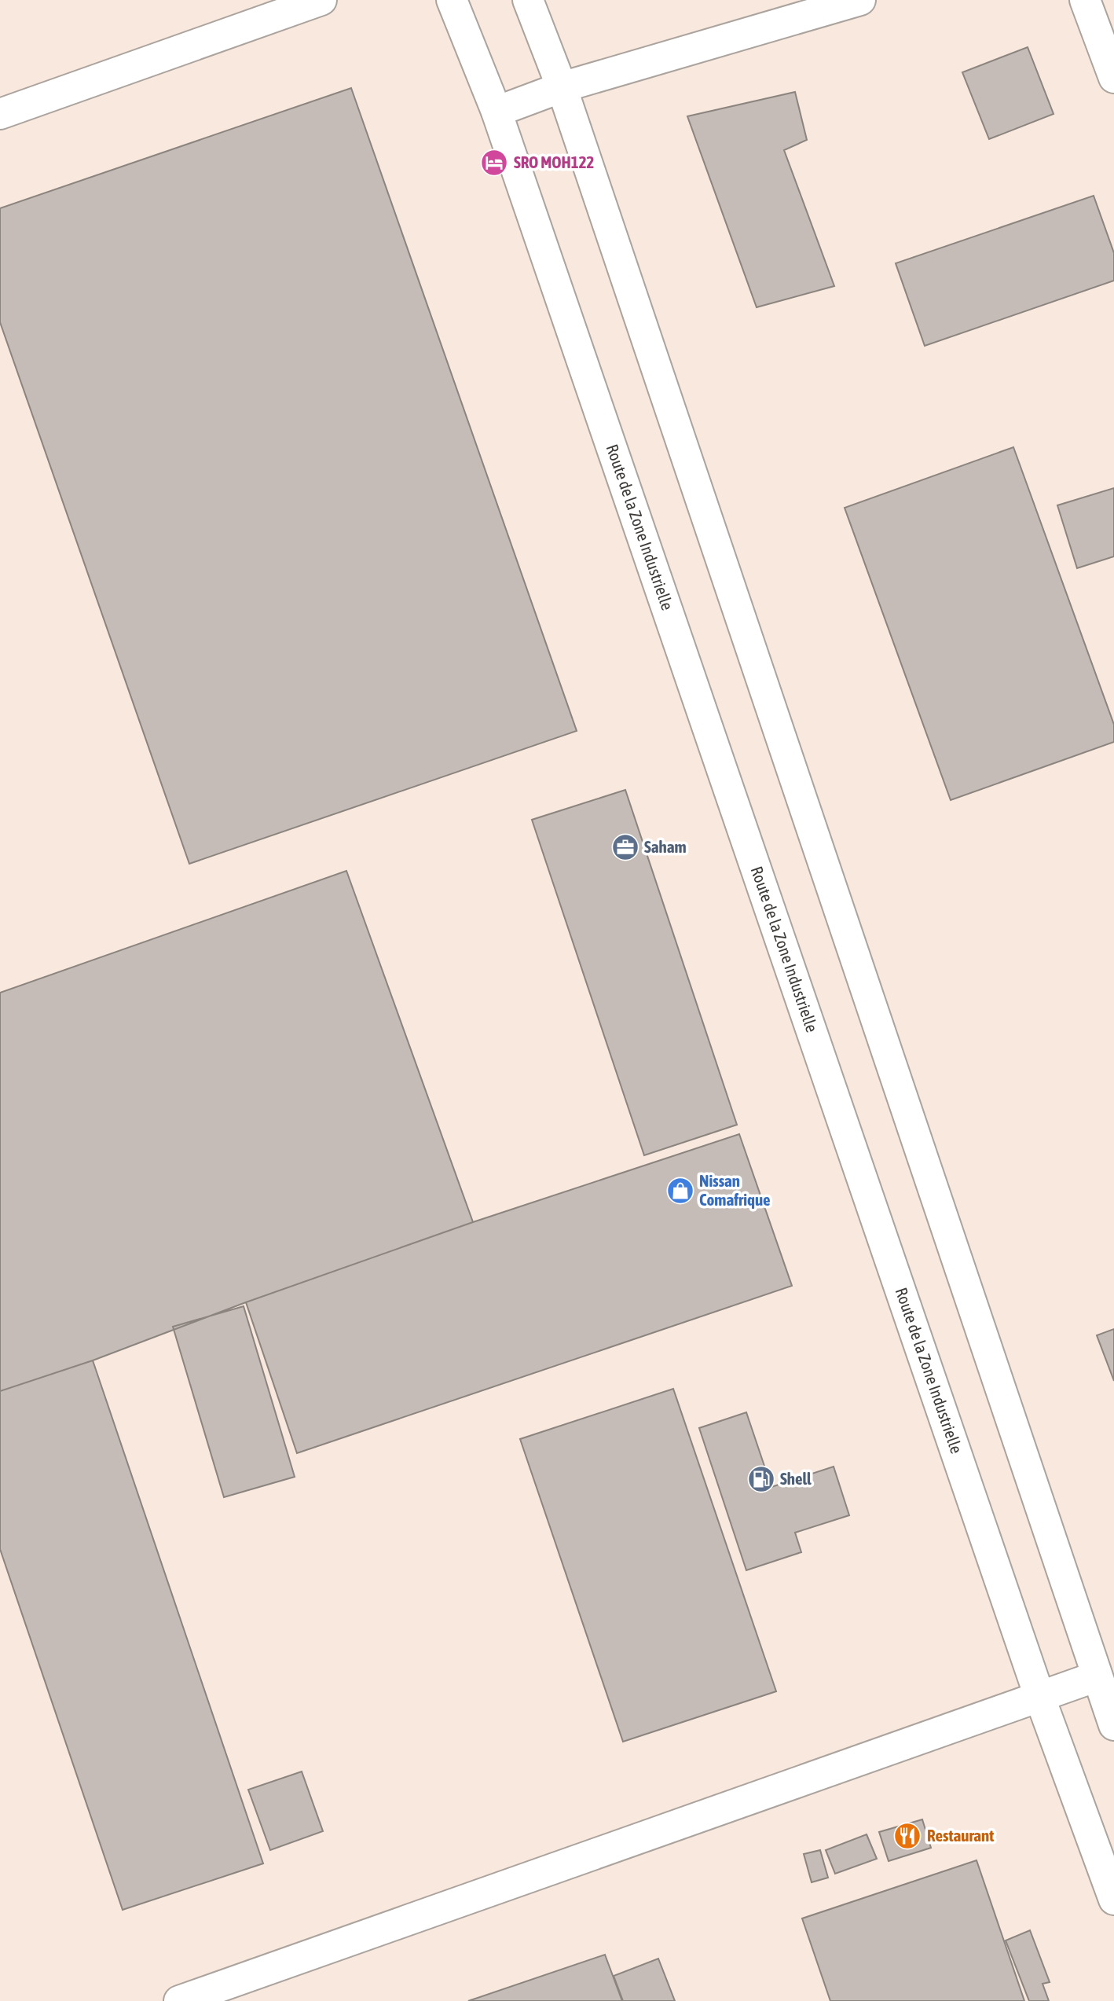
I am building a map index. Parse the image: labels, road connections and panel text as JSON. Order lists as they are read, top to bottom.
{
  "streets": {
    "main road": ["Route de la Zone Industrielle"]
  },
  "places": {
    "hotel": ["SRO MOH122"],
    "office": ["Saham"],
    "shop": ["Nissan Comafrique"],
    "fuel station": ["Shell"],
    "restaurant": ["Restaurant"]
  }
}
